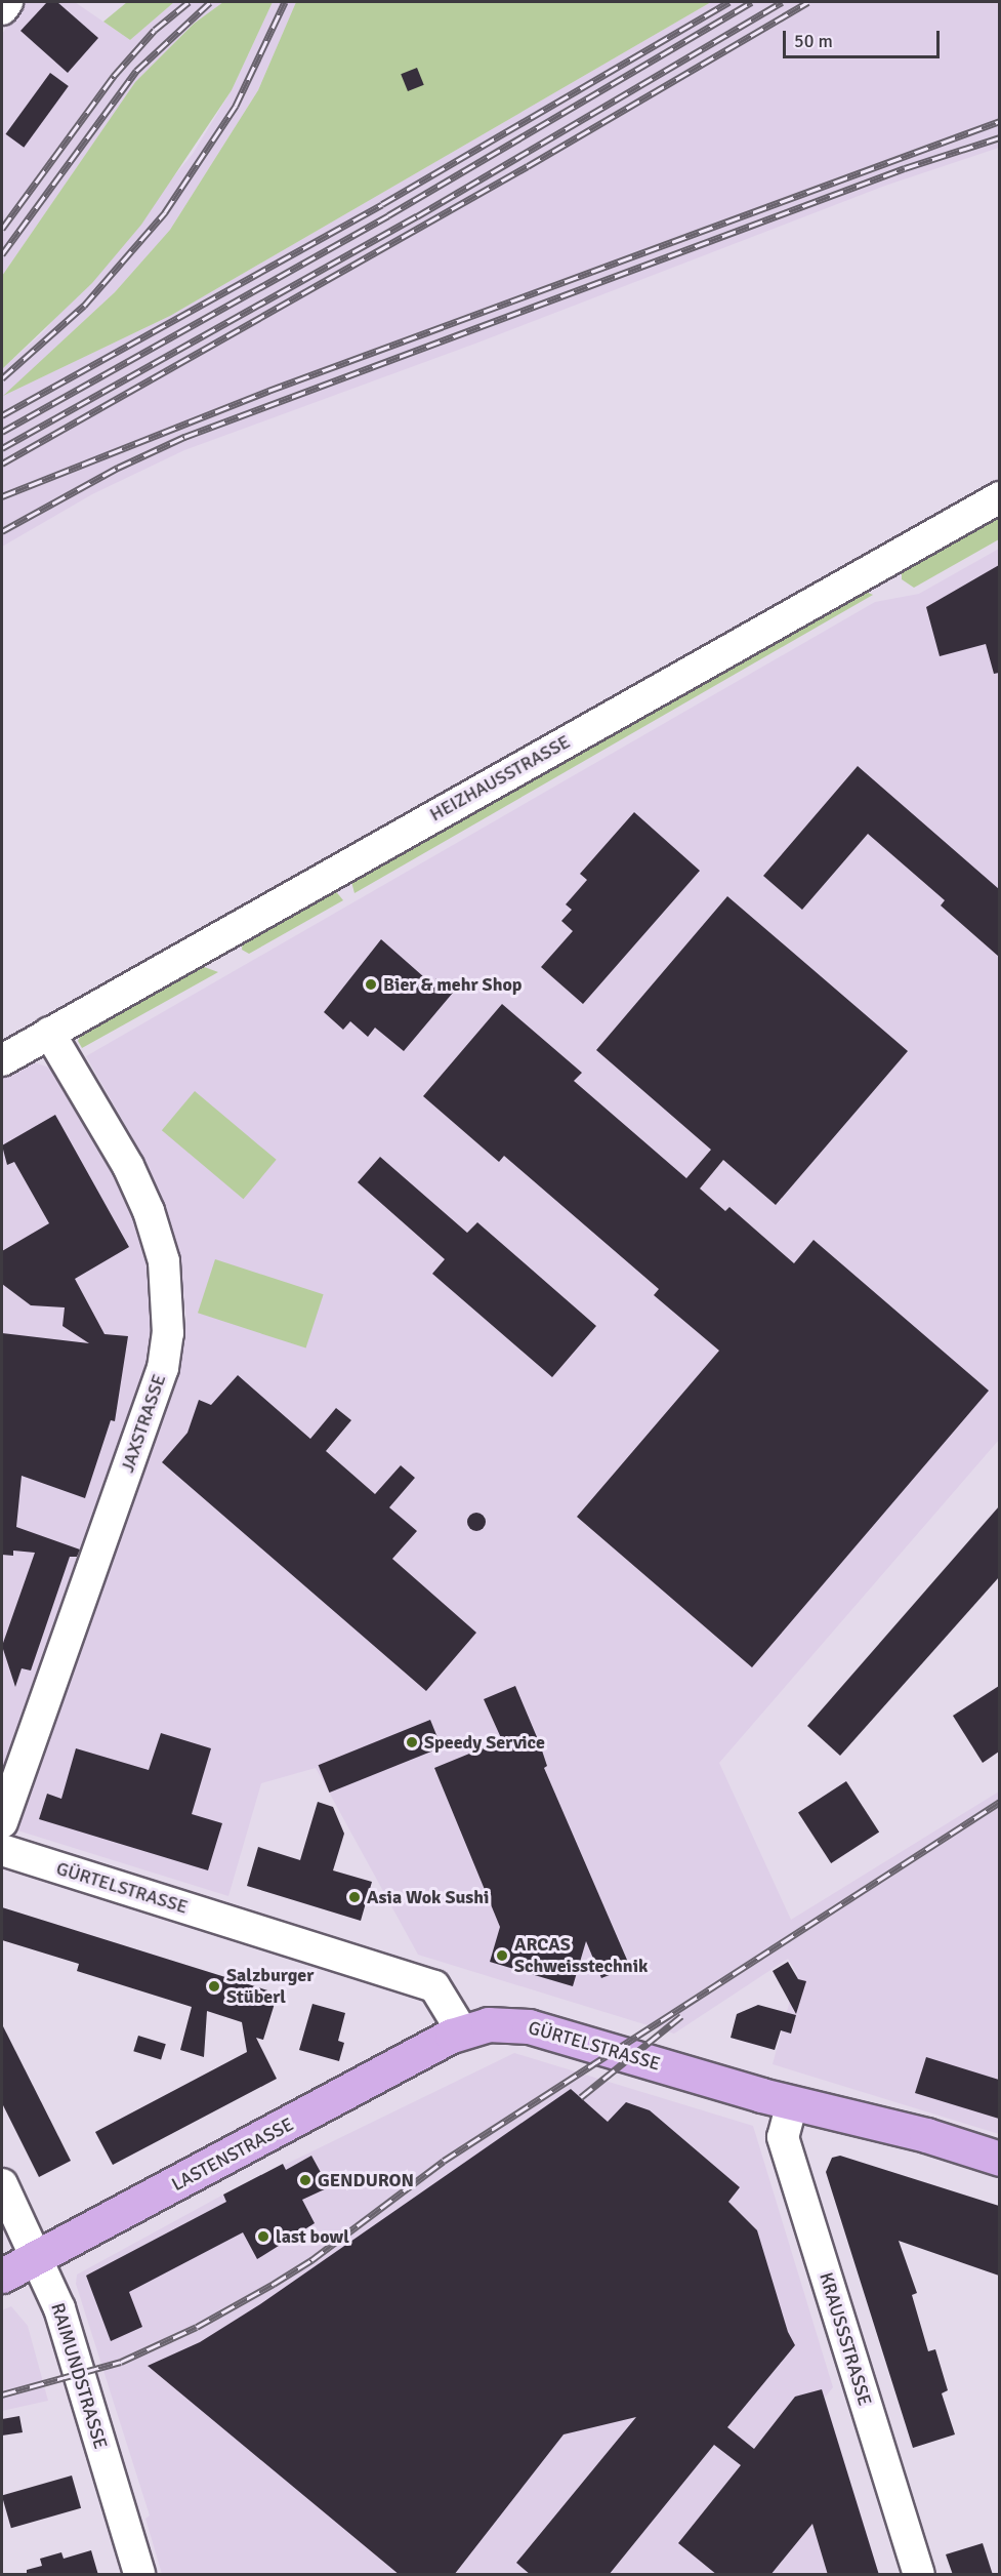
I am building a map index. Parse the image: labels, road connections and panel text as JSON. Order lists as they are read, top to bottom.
{
  "streets": {
    "main road": ["GÜRTELSTRASSE", "LASTENSTRASSE"],
    "street": [
      "HEIZHAUSSTRASSE",
      "JAXSTRASSE",
      "KRAUSSSTRASSE",
      "RAIMUNDSTRASSE"
    ]
  },
  "crossings": [
    ["HEIZHAUSSTRASSE", "JAXSTRASSE"],
    ["GÜRTELSTRASSE", "LASTENSTRASSE"],
    ["GÜRTELSTRASSE", "KRAUSSSTRASSE"],
    ["LASTENSTRASSE", "RAIMUNDSTRASSE"]
  ],
  "places": [
    "Bier & mehr Shop",
    "Speedy Service",
    "Asia Wok Sushi",
    "ARCAS Schweisstechnik",
    "Salzburger Stüberl",
    "GENDURON",
    "last bowl"
  ],
  "scale_bar": "50 m"
}
